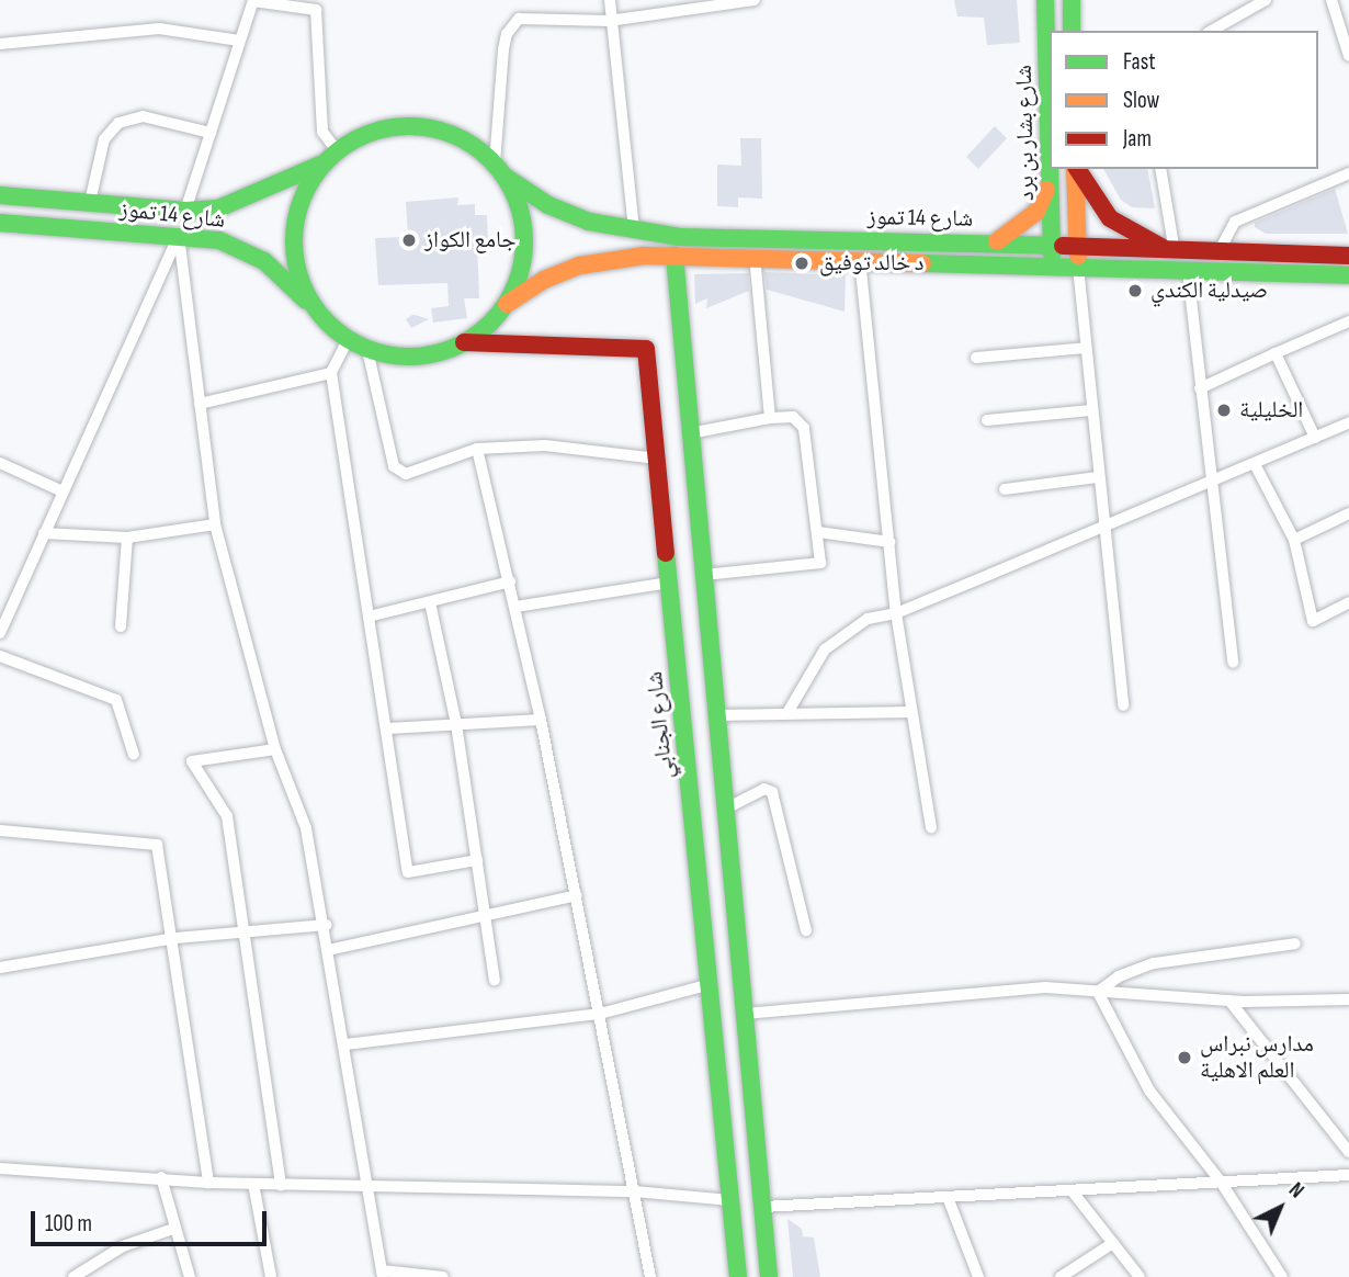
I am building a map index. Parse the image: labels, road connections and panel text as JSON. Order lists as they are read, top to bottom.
{
  "streets": {
    "main road": ["شارع بشار بن برد", "شارع 14 تموز", "شارع الجنابي"]
  },
  "crossings": [
    ["شارع بشار بن برد", "شارع 14 تموز"],
    ["شارع 14 تموز", "شارع الجنابي"]
  ],
  "places": [
    "جامع الكواز",
    "د خالد توفيق",
    "صيدلية الكندي",
    "الخليلية",
    "مدارس نبراس العلم الاهلية"
  ],
  "legend": ["Fast", "Slow", "Jam"],
  "scale_bar": "100 m",
  "north": "top right"
}
